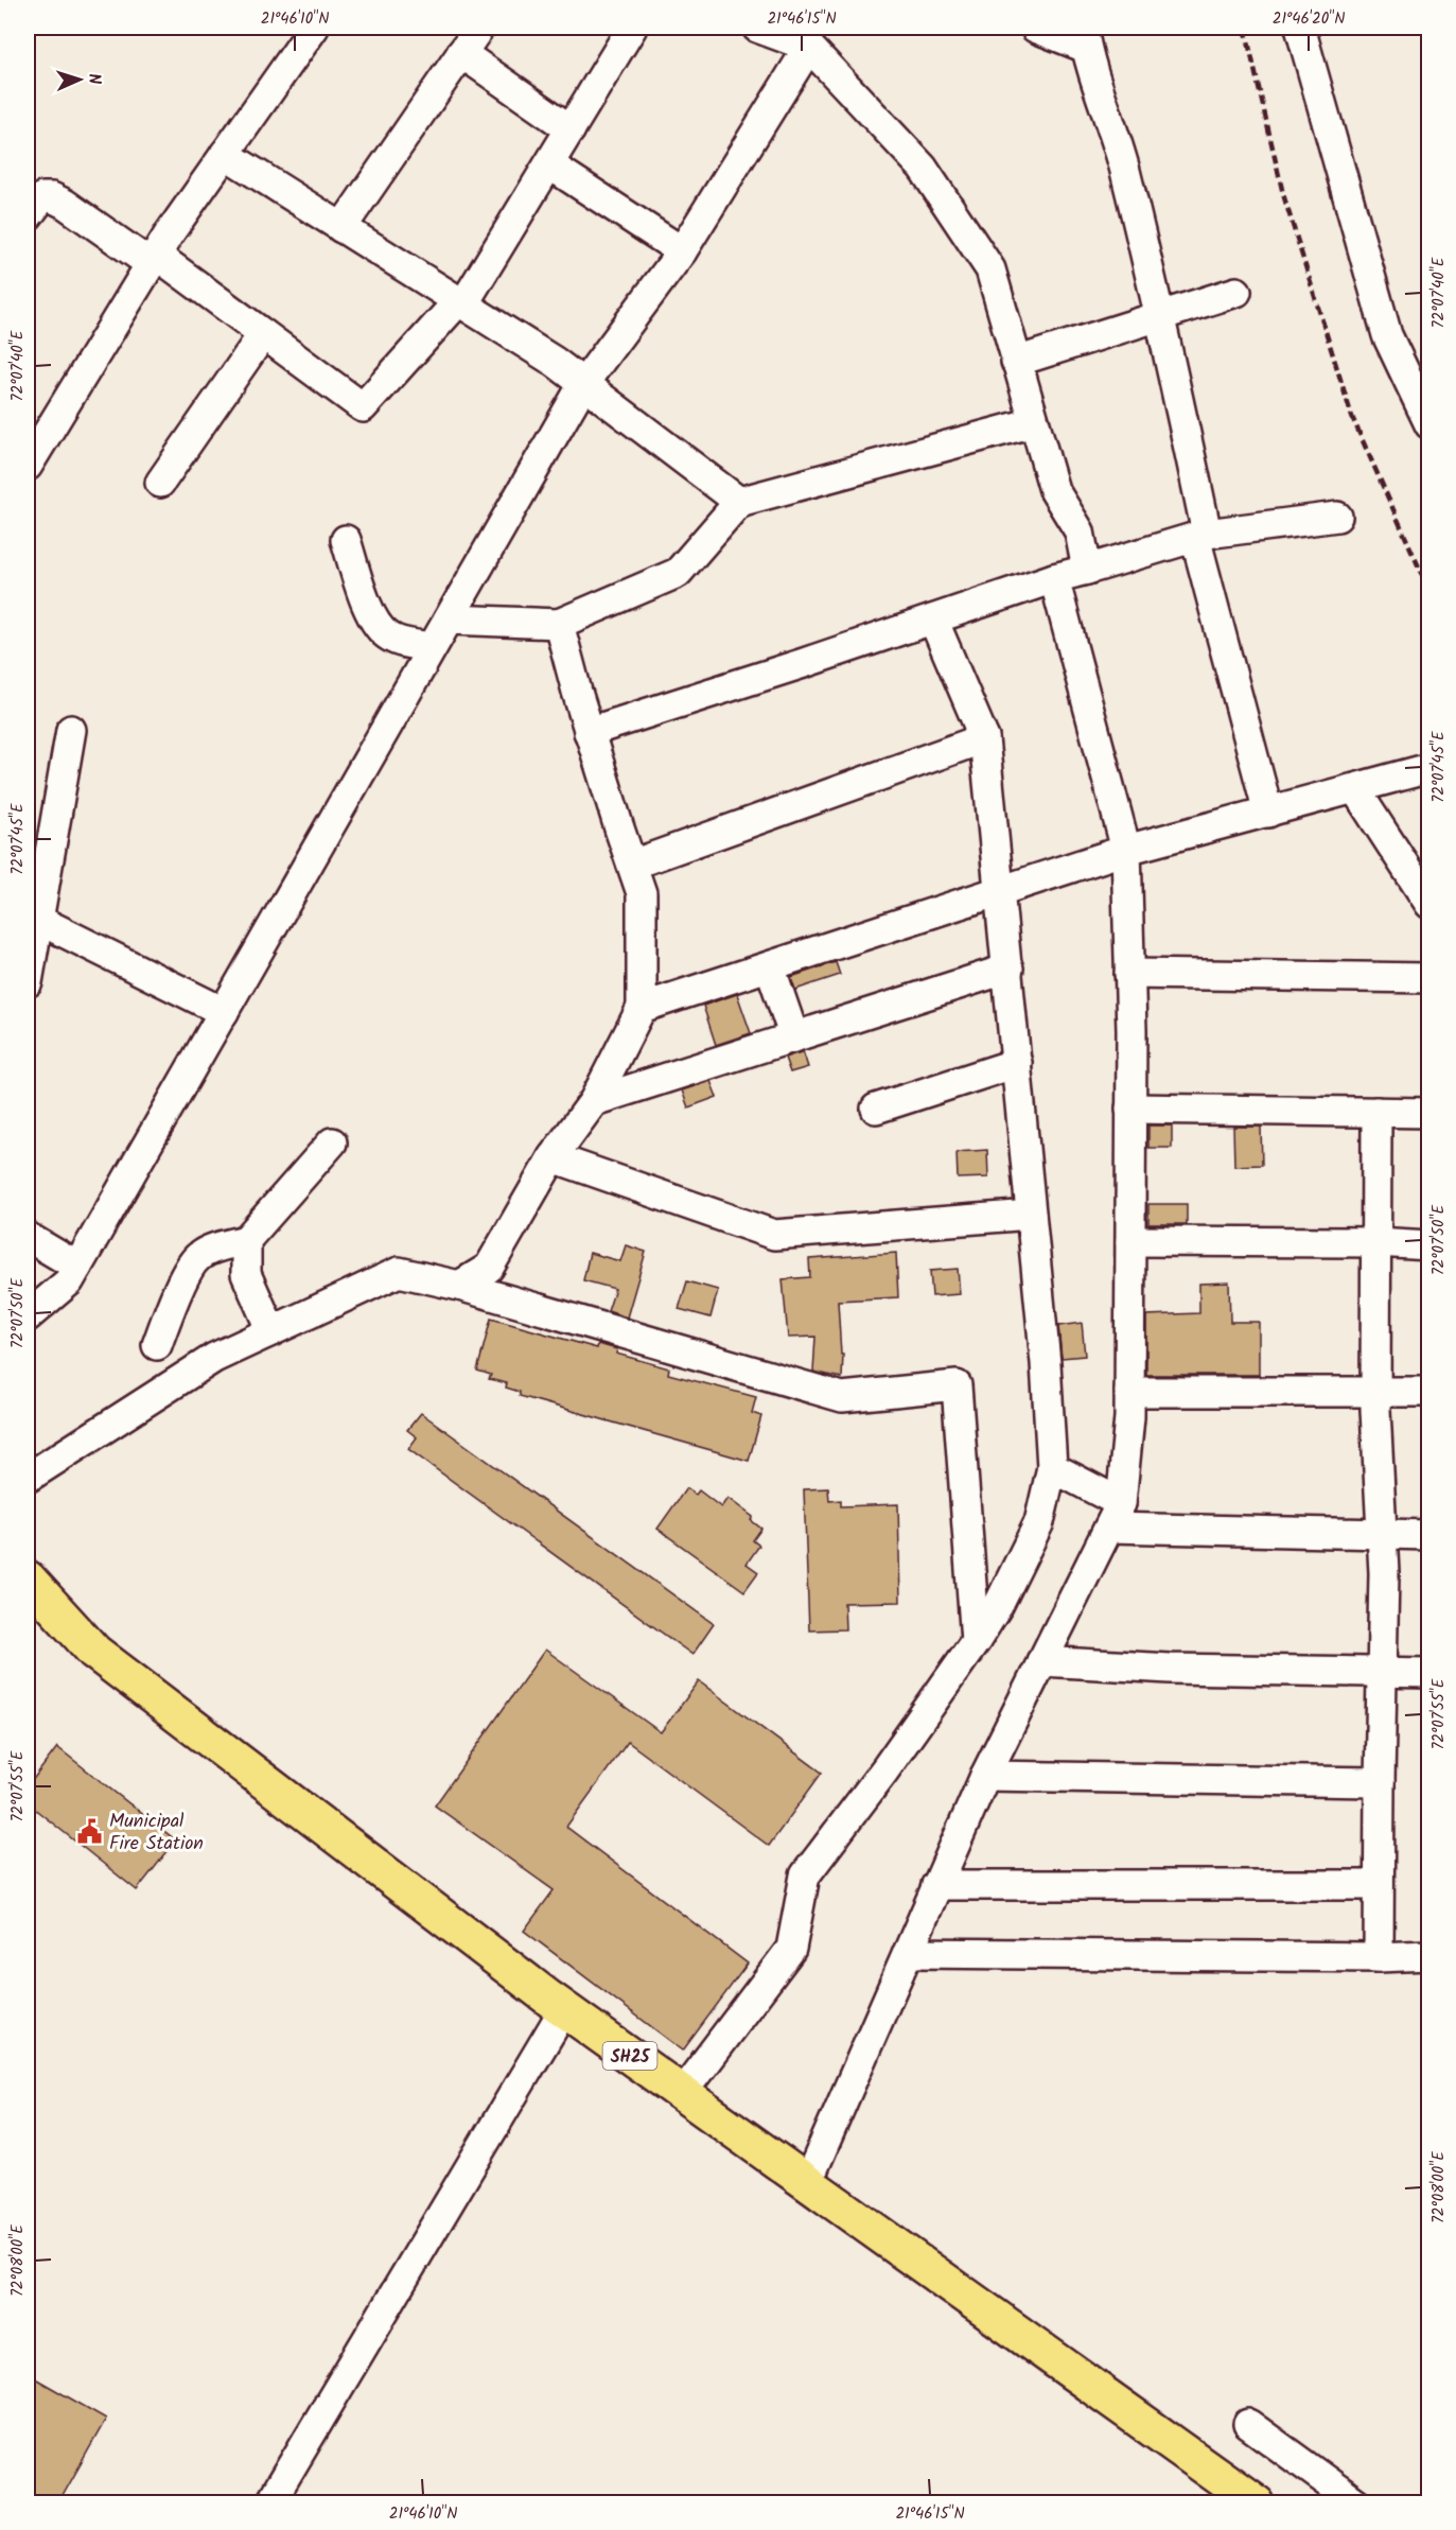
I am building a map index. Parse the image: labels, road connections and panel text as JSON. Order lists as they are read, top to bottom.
{
  "streets": {
    "main road": ["SH25"]
  },
  "places": {
    "public building": ["Municipal Fire Station"]
  },
  "north": "right",
  "coordinates": [
    "21°46'10\"N",
    "21°46'15\"N",
    "21°46'20\"N",
    "72°07'40\"E",
    "72°07'45\"E",
    "72°07'50\"E",
    "72°07'55\"E",
    "72°08'00\"E"
  ]
}
